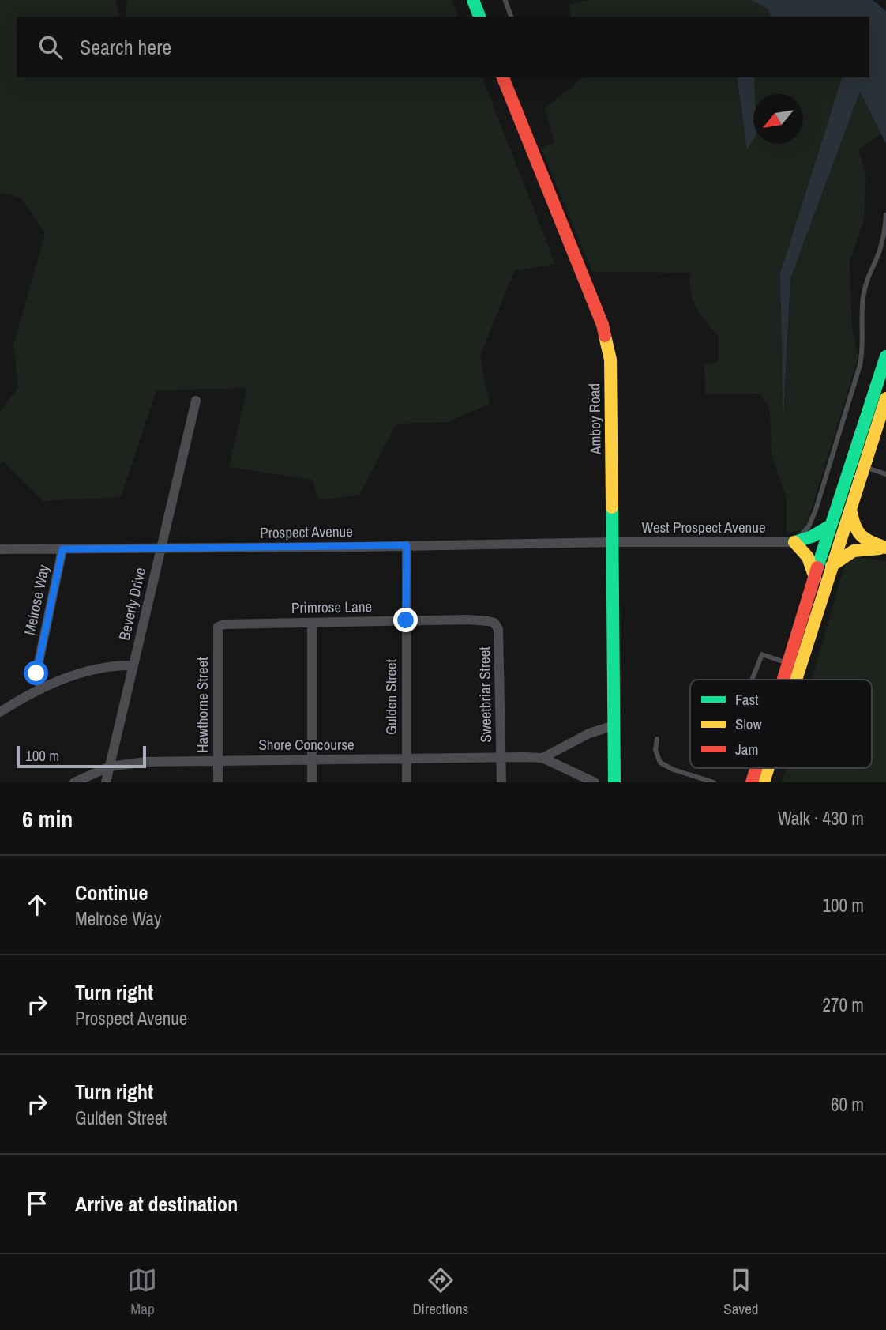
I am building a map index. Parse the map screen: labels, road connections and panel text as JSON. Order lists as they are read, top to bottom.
{
  "streets": {
    "main road": ["Amboy Road"],
    "street": [
      "West Prospect Avenue",
      "Prospect Avenue",
      "Melrose Way",
      "Beverly Drive",
      "Primrose Lane",
      "Sweetbriar Street",
      "Gulden Street",
      "Hawthorne Street",
      "Shore Concourse"
    ]
  },
  "crossings": [
    ["Amboy Road", "West Prospect Avenue"],
    ["Amboy Road", "Prospect Avenue"],
    ["Amboy Road", "Shore Concourse"],
    ["West Prospect Avenue", "Prospect Avenue"],
    ["Prospect Avenue", "Melrose Way"],
    ["Prospect Avenue", "Beverly Drive"],
    ["Prospect Avenue", "Gulden Street"],
    ["Beverly Drive", "Shore Concourse"],
    ["Primrose Lane", "Sweetbriar Street"],
    ["Primrose Lane", "Gulden Street"],
    ["Primrose Lane", "Hawthorne Street"],
    ["Sweetbriar Street", "Shore Concourse"],
    ["Gulden Street", "Shore Concourse"],
    ["Hawthorne Street", "Shore Concourse"]
  ],
  "legend": ["Fast", "Slow", "Jam"],
  "scale_bar": "100 m",
  "north": "bottom left",
  "page": {
    "search": "Search here",
    "scale": "100 m",
    "heading": ["6 min", "Walk · 430 m"],
    "list": [
      ["Continue", "Melrose Way", "100 m"],
      ["Turn right", "Prospect Avenue", "270 m"],
      ["Turn right", "Gulden Street", "60 m"],
      "Arrive at destination"
    ],
    "nav": ["Map", "Directions", "Saved"]
  }
}
